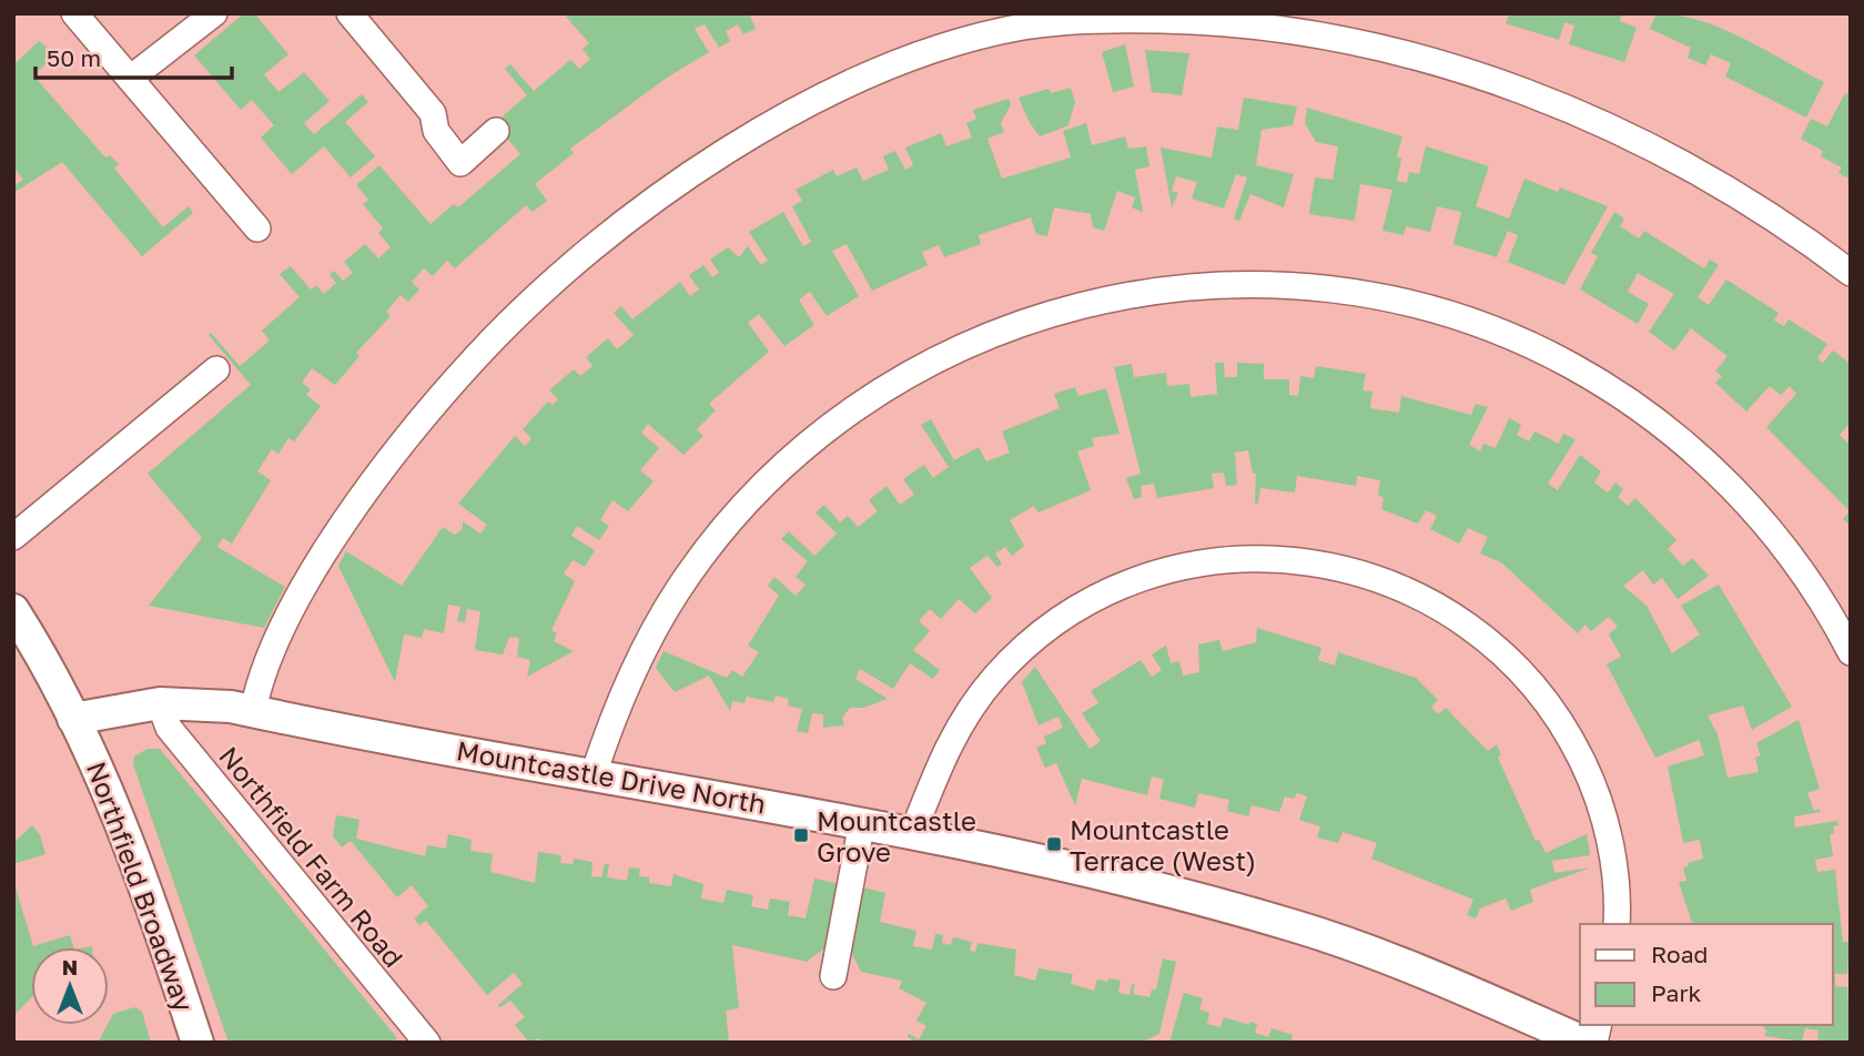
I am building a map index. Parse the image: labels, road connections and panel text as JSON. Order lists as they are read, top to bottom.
{
  "streets": {
    "street": ["Mountcastle Drive North", "Northfield Farm Road", "Northfield Broadway"]
  },
  "crossings": [
    ["Mountcastle Drive North", "Northfield Farm Road"],
    ["Mountcastle Drive North", "Northfield Broadway"]
  ],
  "places": {
    "transit": ["Mountcastle Grove", "Mountcastle Terrace (West)"]
  },
  "legend": ["Road", "Park"],
  "scale_bar": "50 m",
  "north": "top"
}
